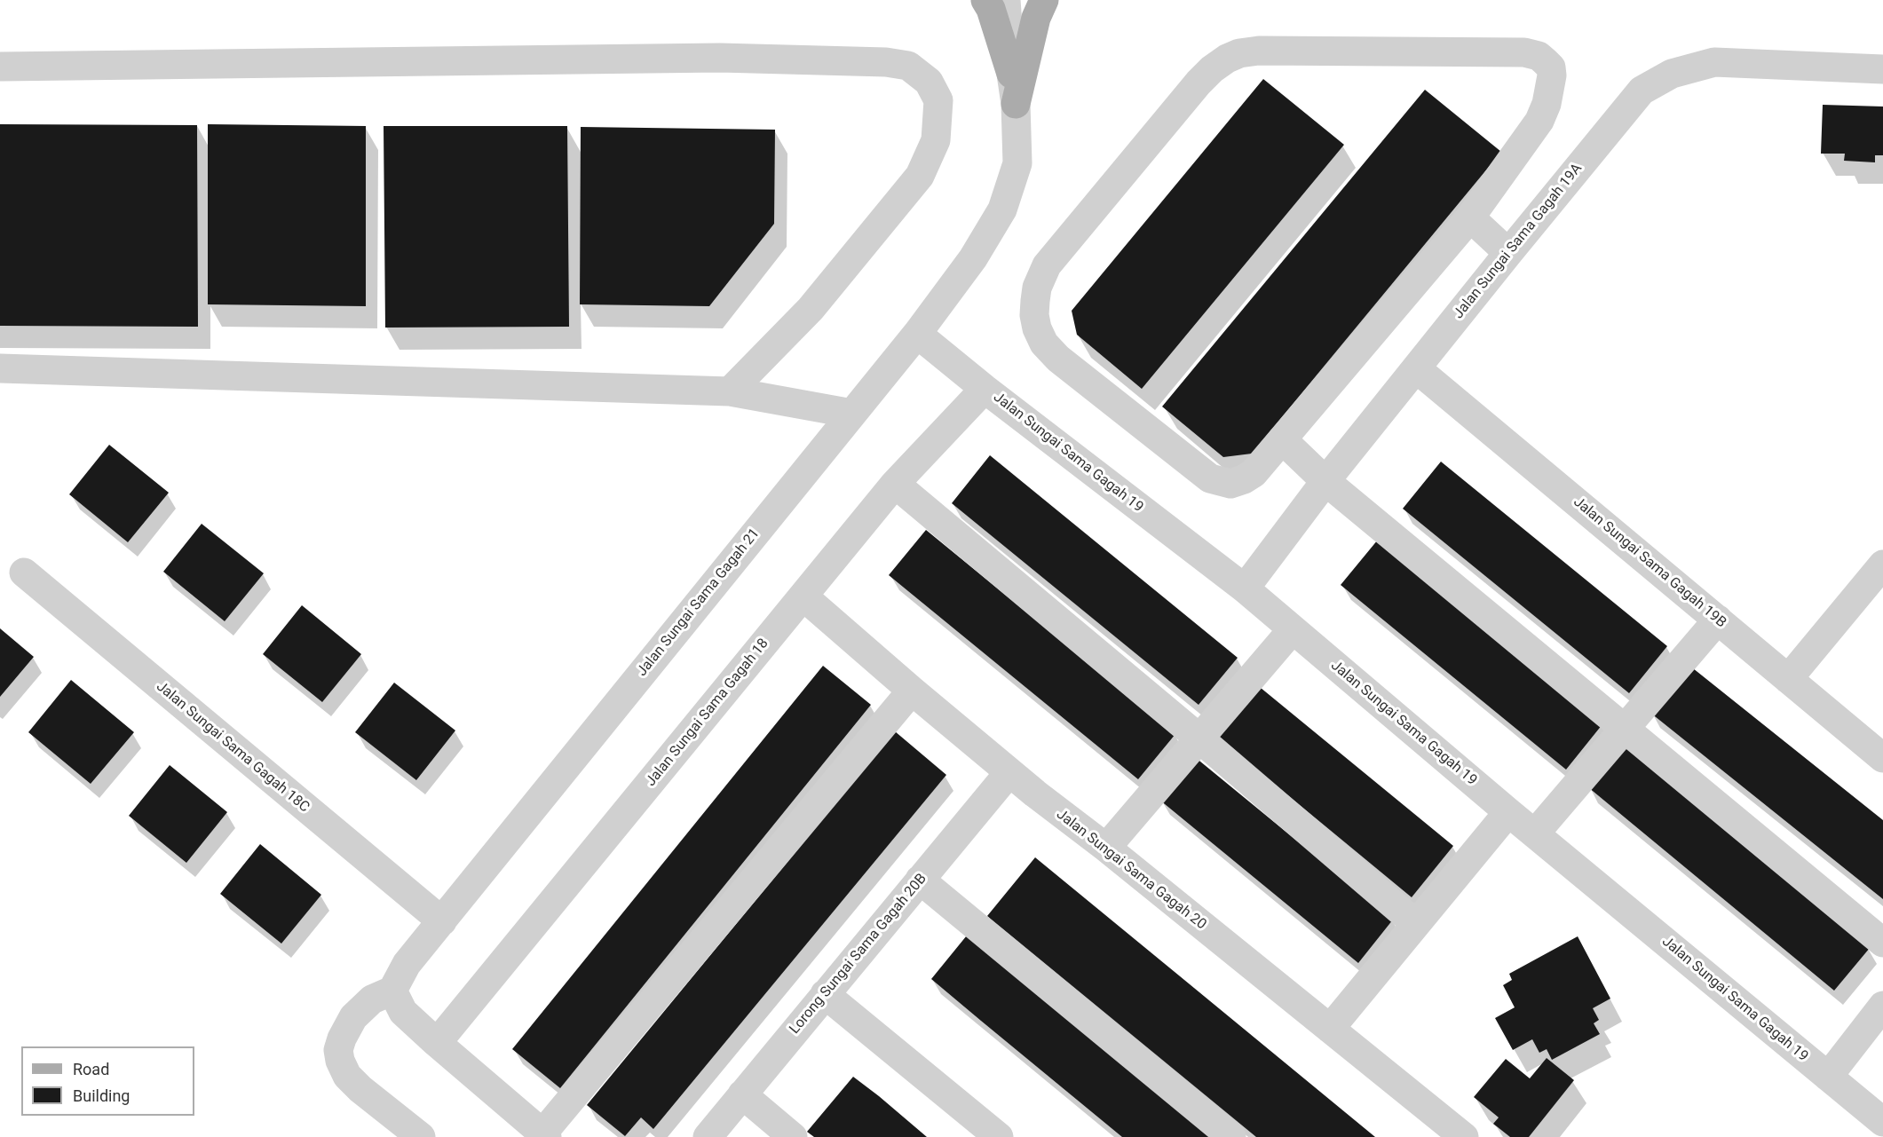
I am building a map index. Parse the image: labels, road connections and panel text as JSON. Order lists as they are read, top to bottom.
{
  "streets": {
    "street": [
      "Jalan Sungai Sama Gagah 19A",
      "Jalan Sungai Sama Gagah 19",
      "Jalan Sungai Sama Gagah 19B",
      "Jalan Sungai Sama Gagah 21",
      "Jalan Sungai Sama Gagah 18",
      "Jalan Sungai Sama Gagah 18C",
      "Jalan Sungai Sama Gagah 20",
      "Lorong Sungai Sama Gagah 20B"
    ]
  },
  "crossings": [
    ["Jalan Sungai Sama Gagah 19A", "Jalan Sungai Sama Gagah 19"],
    ["Jalan Sungai Sama Gagah 19A", "Jalan Sungai Sama Gagah 19B"],
    ["Jalan Sungai Sama Gagah 19", "Jalan Sungai Sama Gagah 21"],
    ["Jalan Sungai Sama Gagah 19", "Jalan Sungai Sama Gagah 18"],
    ["Jalan Sungai Sama Gagah 21", "Jalan Sungai Sama Gagah 18C"],
    ["Jalan Sungai Sama Gagah 18", "Jalan Sungai Sama Gagah 20"],
    ["Jalan Sungai Sama Gagah 20", "Lorong Sungai Sama Gagah 20B"]
  ],
  "legend": ["Road", "Building"]
}
